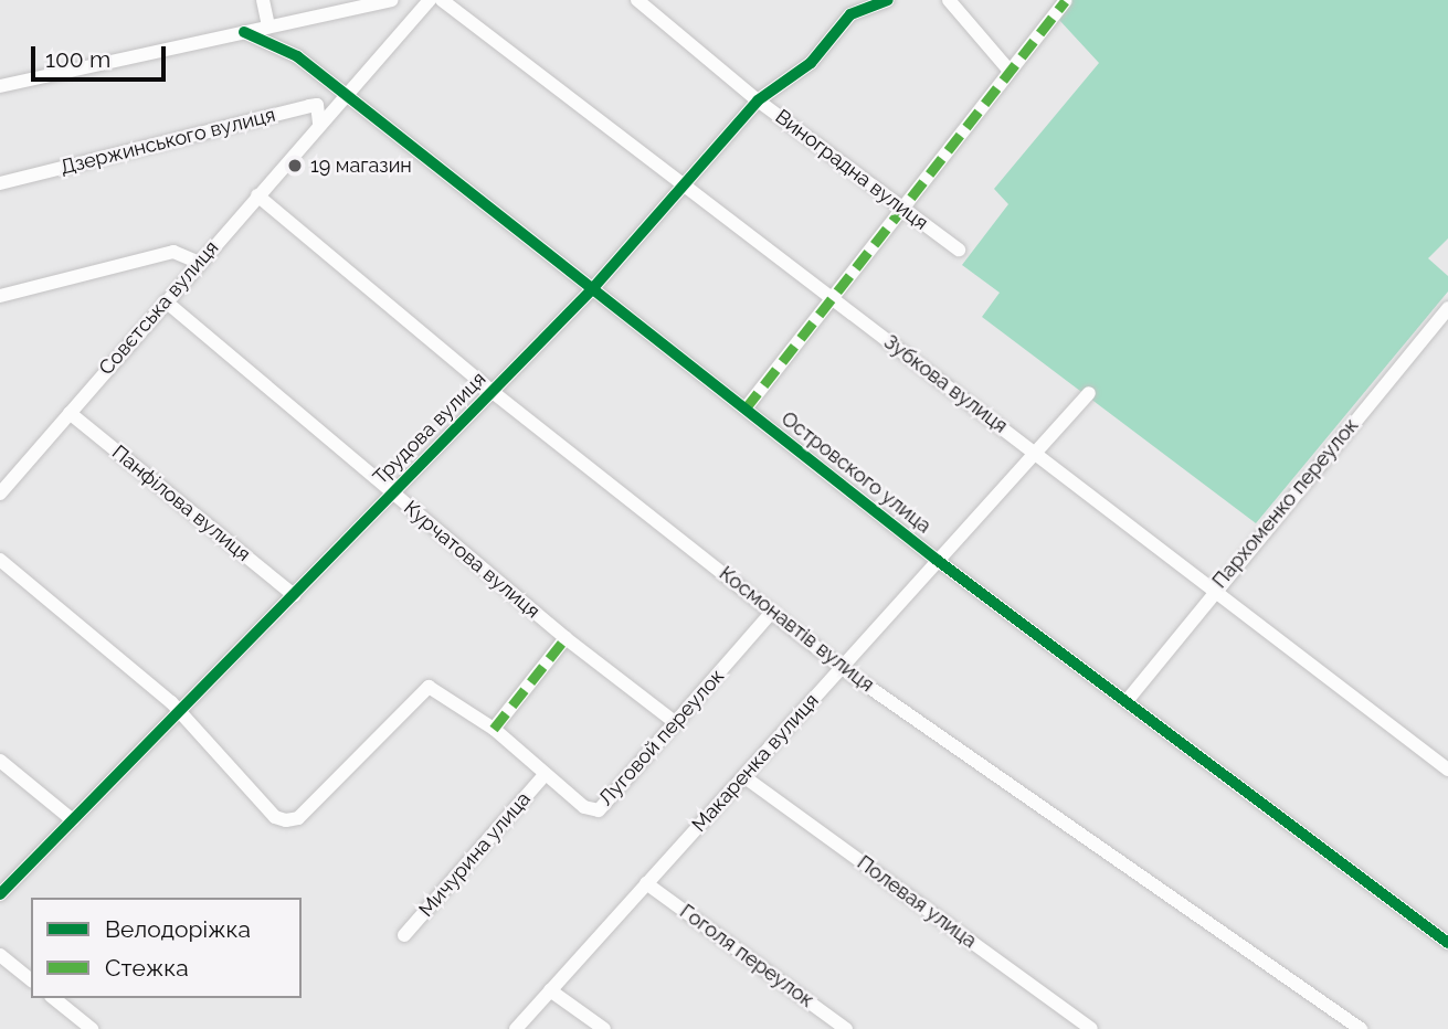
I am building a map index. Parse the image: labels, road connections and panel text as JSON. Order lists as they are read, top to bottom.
{
  "streets": {
    "street": [
      "Дзержинського вулиця",
      "Виноградна вулиця",
      "Совєтська вулиця",
      "Зубкова вулиця",
      "Трудова вулиця",
      "Островского улица",
      "Панфілова вулиця",
      "Пархоменко переулок",
      "Курчатова вулиця",
      "Космонавтів вулиця",
      "Луговой переулок",
      "Макаренка вулиця",
      "Мичурина улица",
      "Полевая улица",
      "Гоголя переулок"
    ]
  },
  "crossings": [
    ["Виноградна вулиця", "Трудова вулиця"],
    ["Совєтська вулиця", "Островского улица"],
    ["Совєтська вулиця", "Панфілова вулиця"],
    ["Совєтська вулиця", "Курчатова вулиця"],
    ["Совєтська вулиця", "Космонавтів вулиця"],
    ["Зубкова вулиця", "Трудова вулиця"],
    ["Зубкова вулиця", "Пархоменко переулок"],
    ["Зубкова вулиця", "Макаренка вулиця"],
    ["Трудова вулиця", "Островского улица"],
    ["Трудова вулиця", "Панфілова вулиця"],
    ["Трудова вулиця", "Курчатова вулиця"],
    ["Трудова вулиця", "Космонавтів вулиця"],
    ["Трудова вулиця", "Луговой переулок"],
    ["Островского улица", "Пархоменко переулок"],
    ["Островского улица", "Макаренка вулиця"],
    ["Курчатова вулиця", "Луговой переулок"],
    ["Космонавтів вулиця", "Луговой переулок"],
    ["Космонавтів вулиця", "Макаренка вулиця"],
    ["Луговой переулок", "Мичурина улица"],
    ["Макаренка вулиця", "Полевая улица"],
    ["Макаренка вулиця", "Гоголя переулок"]
  ],
  "places": ["19 магазин"],
  "legend": ["Велодоріжка", "Стежка"],
  "scale_bar": "100 m"
}
